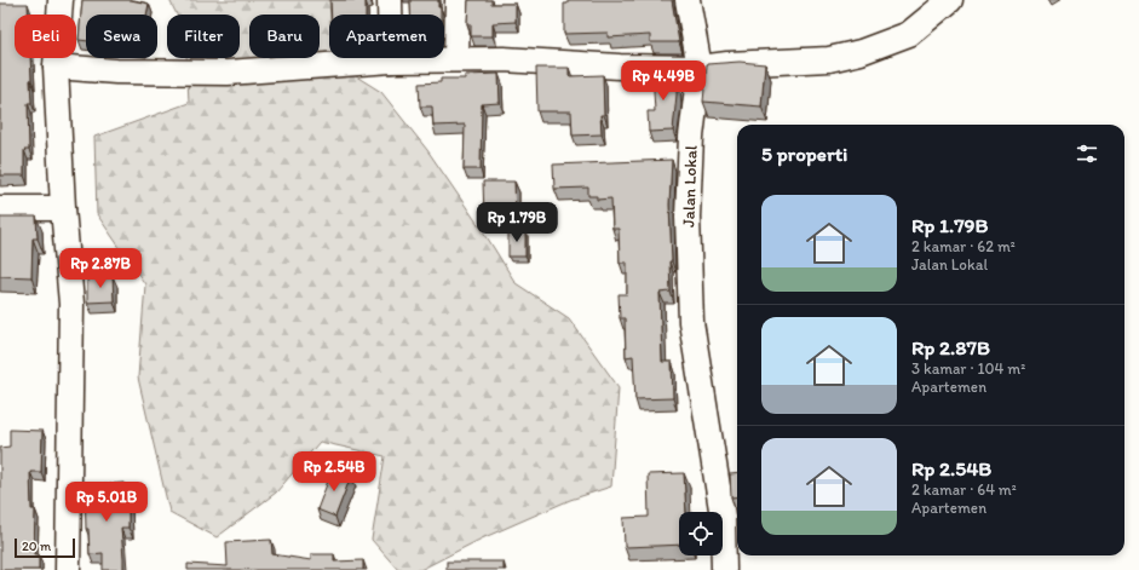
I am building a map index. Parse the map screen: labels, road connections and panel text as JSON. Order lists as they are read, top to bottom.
{
  "streets": {
    "street": ["Jalan Lokal"]
  },
  "scale_bar": "20 m",
  "page": {
    "chip": [
      "Beli",
      "Sewa",
      "Filter",
      "Baru",
      "Apartemen"
    ],
    "price": [
      "Rp 4.49B",
      "Rp 1.79B",
      "Rp 2.87B",
      "Rp 2.54B",
      "Rp 5.01B"
    ],
    "heading": "5 properti",
    "list": [
      {
        "name": "Rp 1.79B",
        "note": "2 kamar · 62 m² · Jalan Lokal"
      },
      {
        "name": "Rp 2.87B",
        "note": "3 kamar · 104 m² · Apartemen"
      },
      {
        "name": "Rp 2.54B",
        "note": "2 kamar · 64 m² · Apartemen"
      }
    ],
    "scale": "20 m"
  }
}
